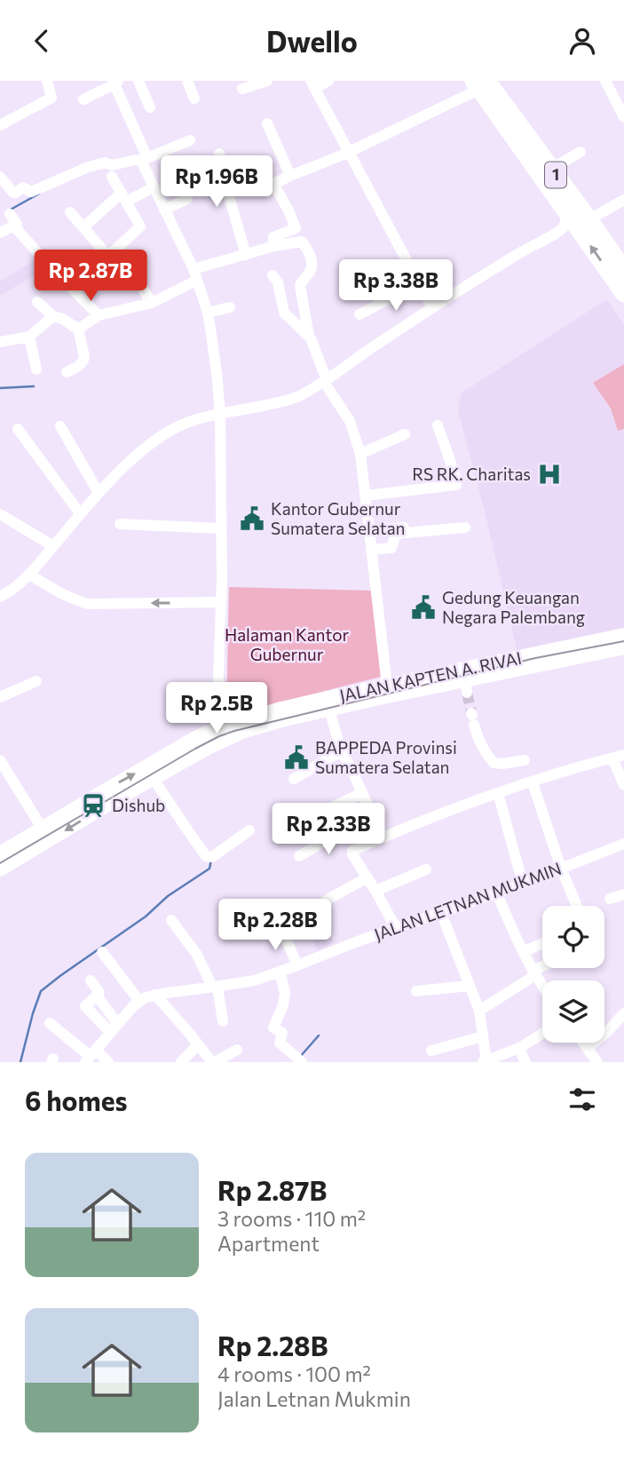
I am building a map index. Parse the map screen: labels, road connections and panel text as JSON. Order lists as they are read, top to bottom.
{
  "streets": {
    "highway": ["1"],
    "main road": ["JALAN KAPTEN A. RIVAI"],
    "street": ["JALAN LETNAN MUKMIN"]
  },
  "parks": ["Halaman Kantor Gubernur"],
  "places": {
    "hospital": ["RS RK. Charitas"],
    "public building": ["Kantor Gubernur Sumatera Selatan", "Gedung Keuangan Negara Palembang", "BAPPEDA Provinsi Sumatera Selatan"],
    "station": ["Dishub"]
  },
  "page": {
    "header": "Dwello",
    "price": [
      "Rp 1.96B",
      "Rp 2.87B",
      "Rp 3.38B",
      "Rp 2.5B",
      "Rp 2.33B",
      "Rp 2.28B"
    ],
    "heading": "6 homes",
    "list": [
      {
        "name": "Rp 2.87B",
        "note": "3 rooms · 110 m² · Apartment"
      },
      {
        "name": "Rp 2.28B",
        "note": "4 rooms · 100 m² · Jalan Letnan Mukmin"
      }
    ]
  }
}
